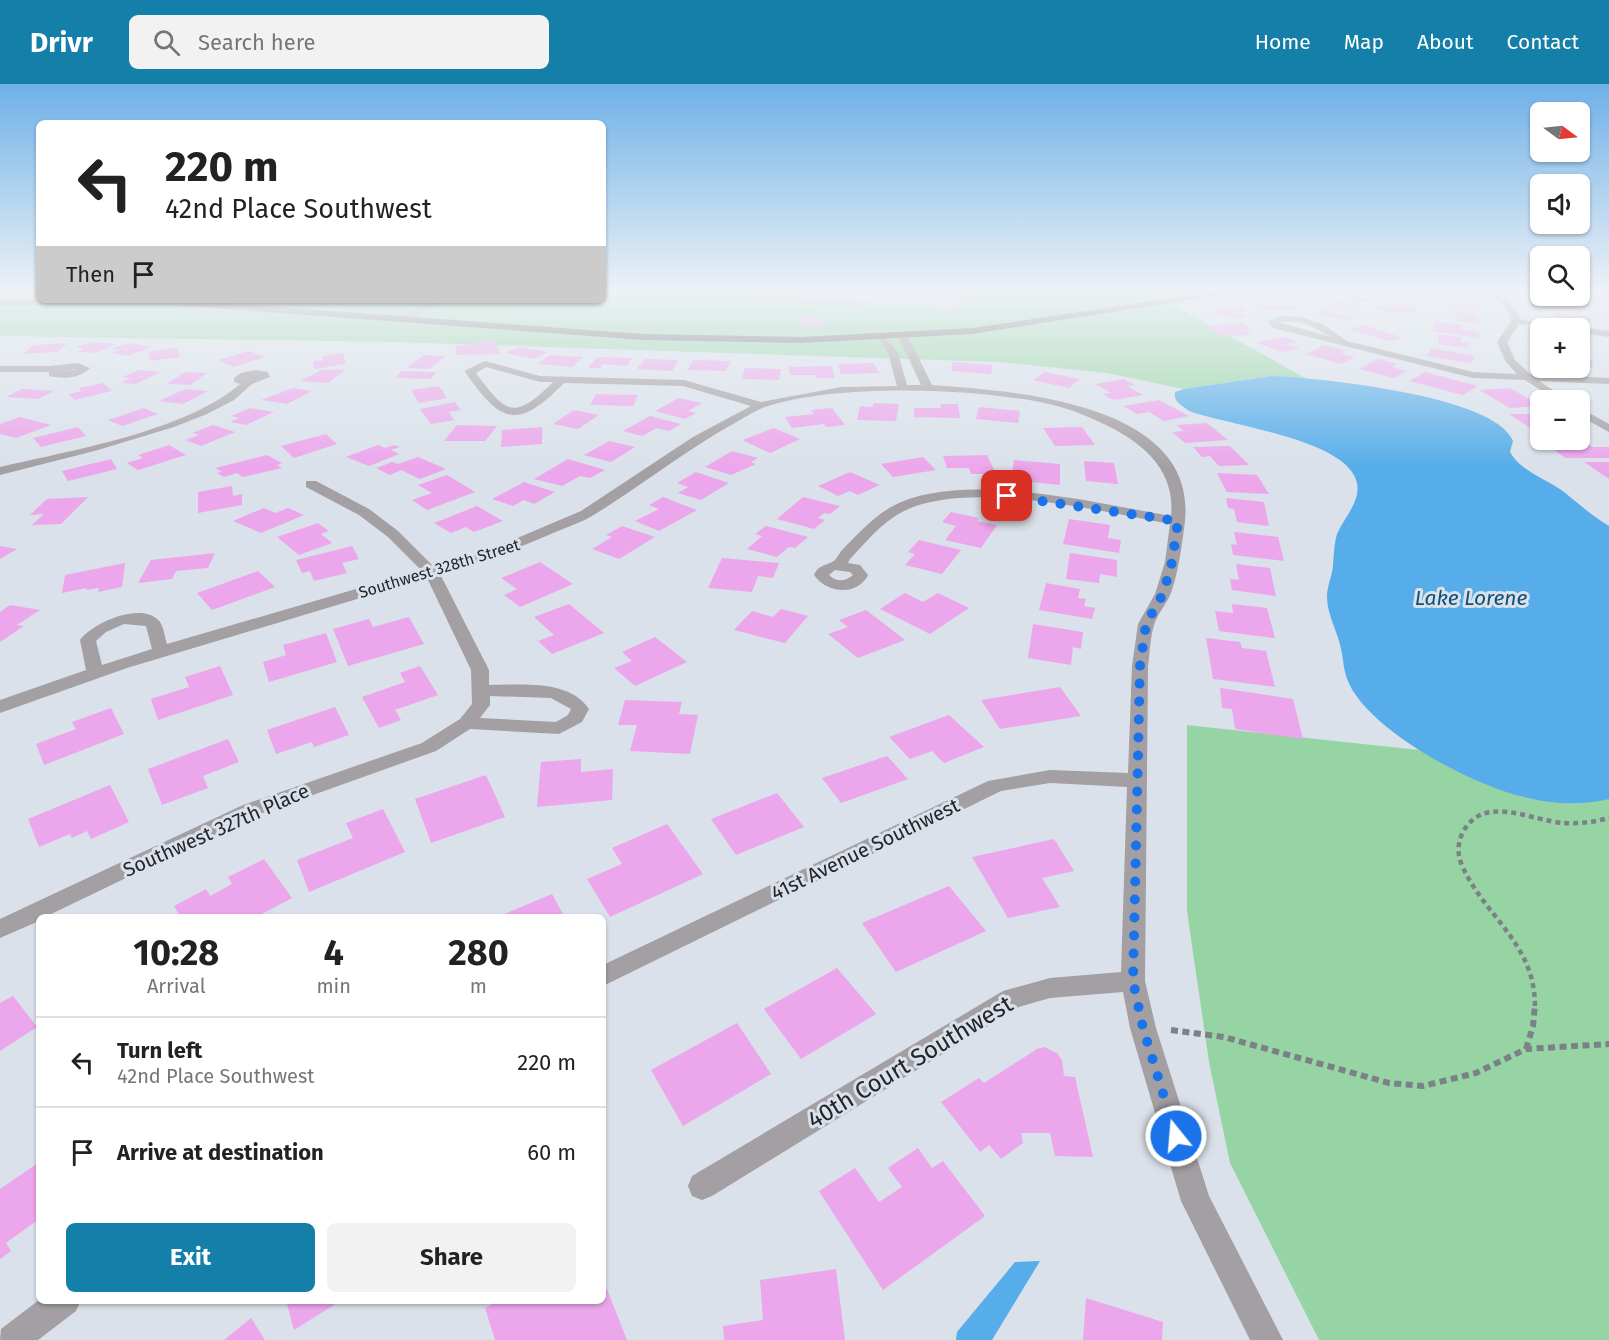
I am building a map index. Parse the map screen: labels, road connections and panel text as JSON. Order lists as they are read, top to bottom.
{
  "streets": {
    "street": [
      "Southwest 328th Street",
      "Southwest 327th Place",
      "41st Avenue Southwest",
      "40th Court Southwest"
    ]
  },
  "water": ["Lake Lorene"],
  "north": "right",
  "page": {
    "header": "Drivr",
    "search": "Search here",
    "nav": [
      "Home",
      "Map",
      "About",
      "Contact"
    ],
    "map_buttons": ["+", "−"],
    "turn": ["220 m", "42nd Place Southwest"],
    "then": "Then",
    "eta": [
      "10:28",
      "Arrival",
      "4",
      "min",
      "280",
      "m"
    ],
    "list": [
      {
        "name": "Turn left",
        "note": "42nd Place Southwest",
        "value": "220 m"
      },
      {
        "name": "Arrive at destination",
        "value": "60 m"
      }
    ],
    "buttons": ["Exit", "Share"]
  }
}
